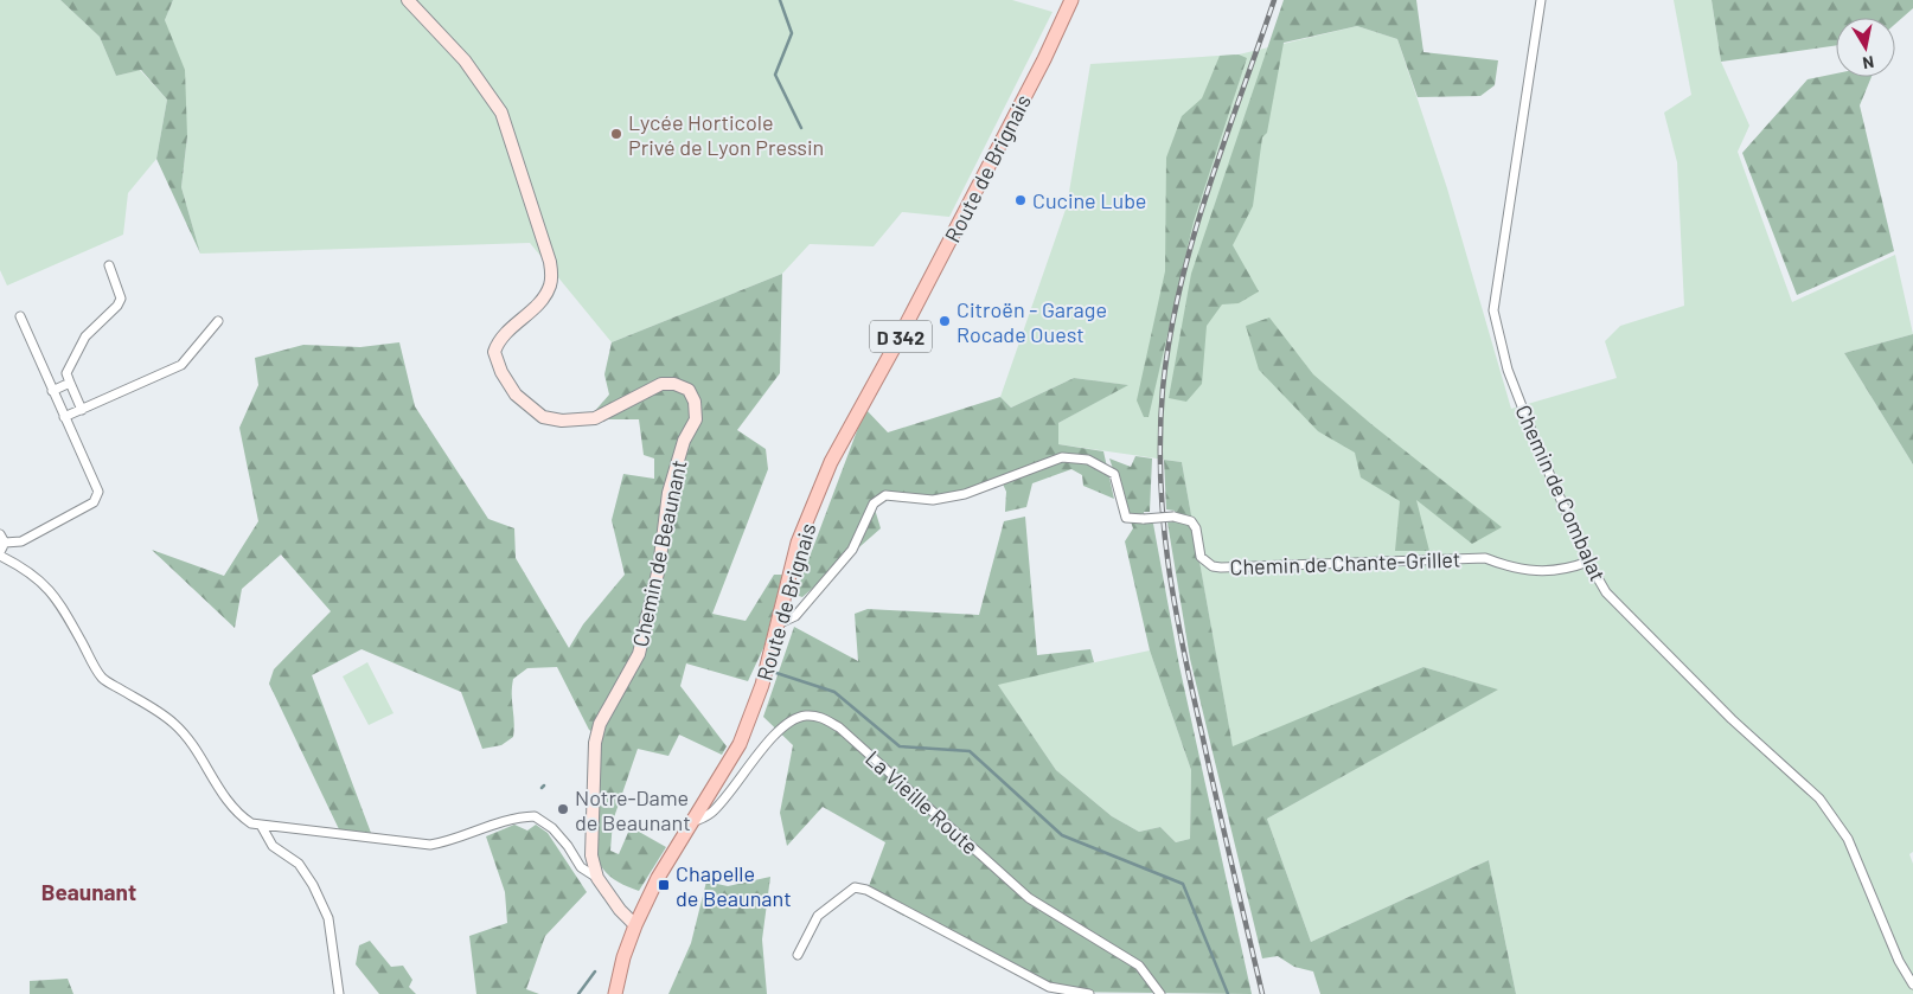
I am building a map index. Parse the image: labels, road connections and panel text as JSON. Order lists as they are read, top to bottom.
{
  "streets": {
    "main road": ["Route de Brignais", "D 342"],
    "street": [
      "Chemin de Combalat",
      "Chemin de Beaunant",
      "Chemin de Chante-Grillet",
      "La Vieille Route"
    ]
  },
  "crossings": [
    ["Route de Brignais", "D 342"],
    ["Route de Brignais", "Chemin de Chante-Grillet"],
    ["Route de Brignais", "La Vieille Route"],
    ["D 342", "Chemin de Beaunant"],
    ["D 342", "La Vieille Route"],
    ["Chemin de Combalat", "Chemin de Chante-Grillet"]
  ],
  "districts": ["Beaunant"],
  "places": {
    "other": [
      "Lycée Horticole Privé de Lyon Pressin",
      "Cucine Lube",
      "Citroën - Garage Rocade Ouest",
      "Notre-Dame de Beaunant"
    ],
    "transit": ["Chapelle de Beaunant"]
  },
  "north": "bottom"
}
